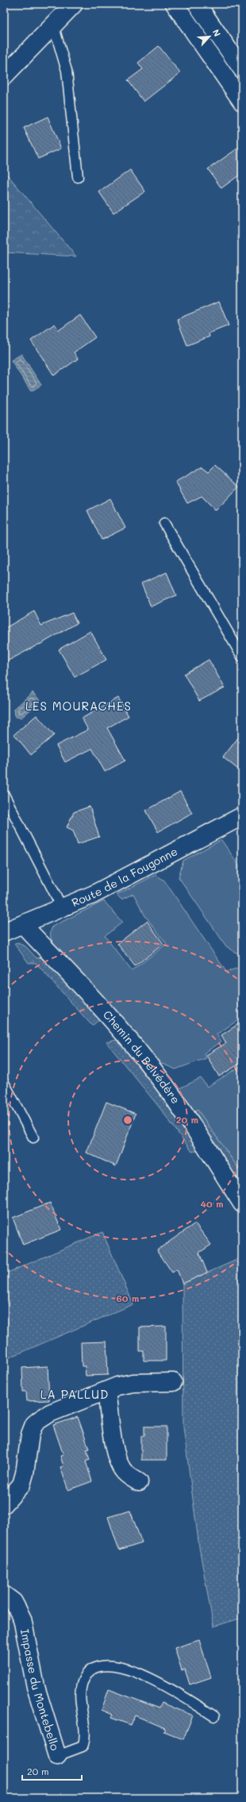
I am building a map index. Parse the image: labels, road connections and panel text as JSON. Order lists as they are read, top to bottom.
{
  "streets": {
    "street": ["Route de la Fougonne", "Chemin du Belvédère", "Impasse du Montebello"]
  },
  "crossings": [
    ["Route de la Fougonne", "Chemin du Belvédère"]
  ],
  "districts": ["LES MOURACHES", "LA PALLUD"],
  "scale_bar": "20 m",
  "north": "top right",
  "rings": ["20 m", "40 m", "60 m"]
}
